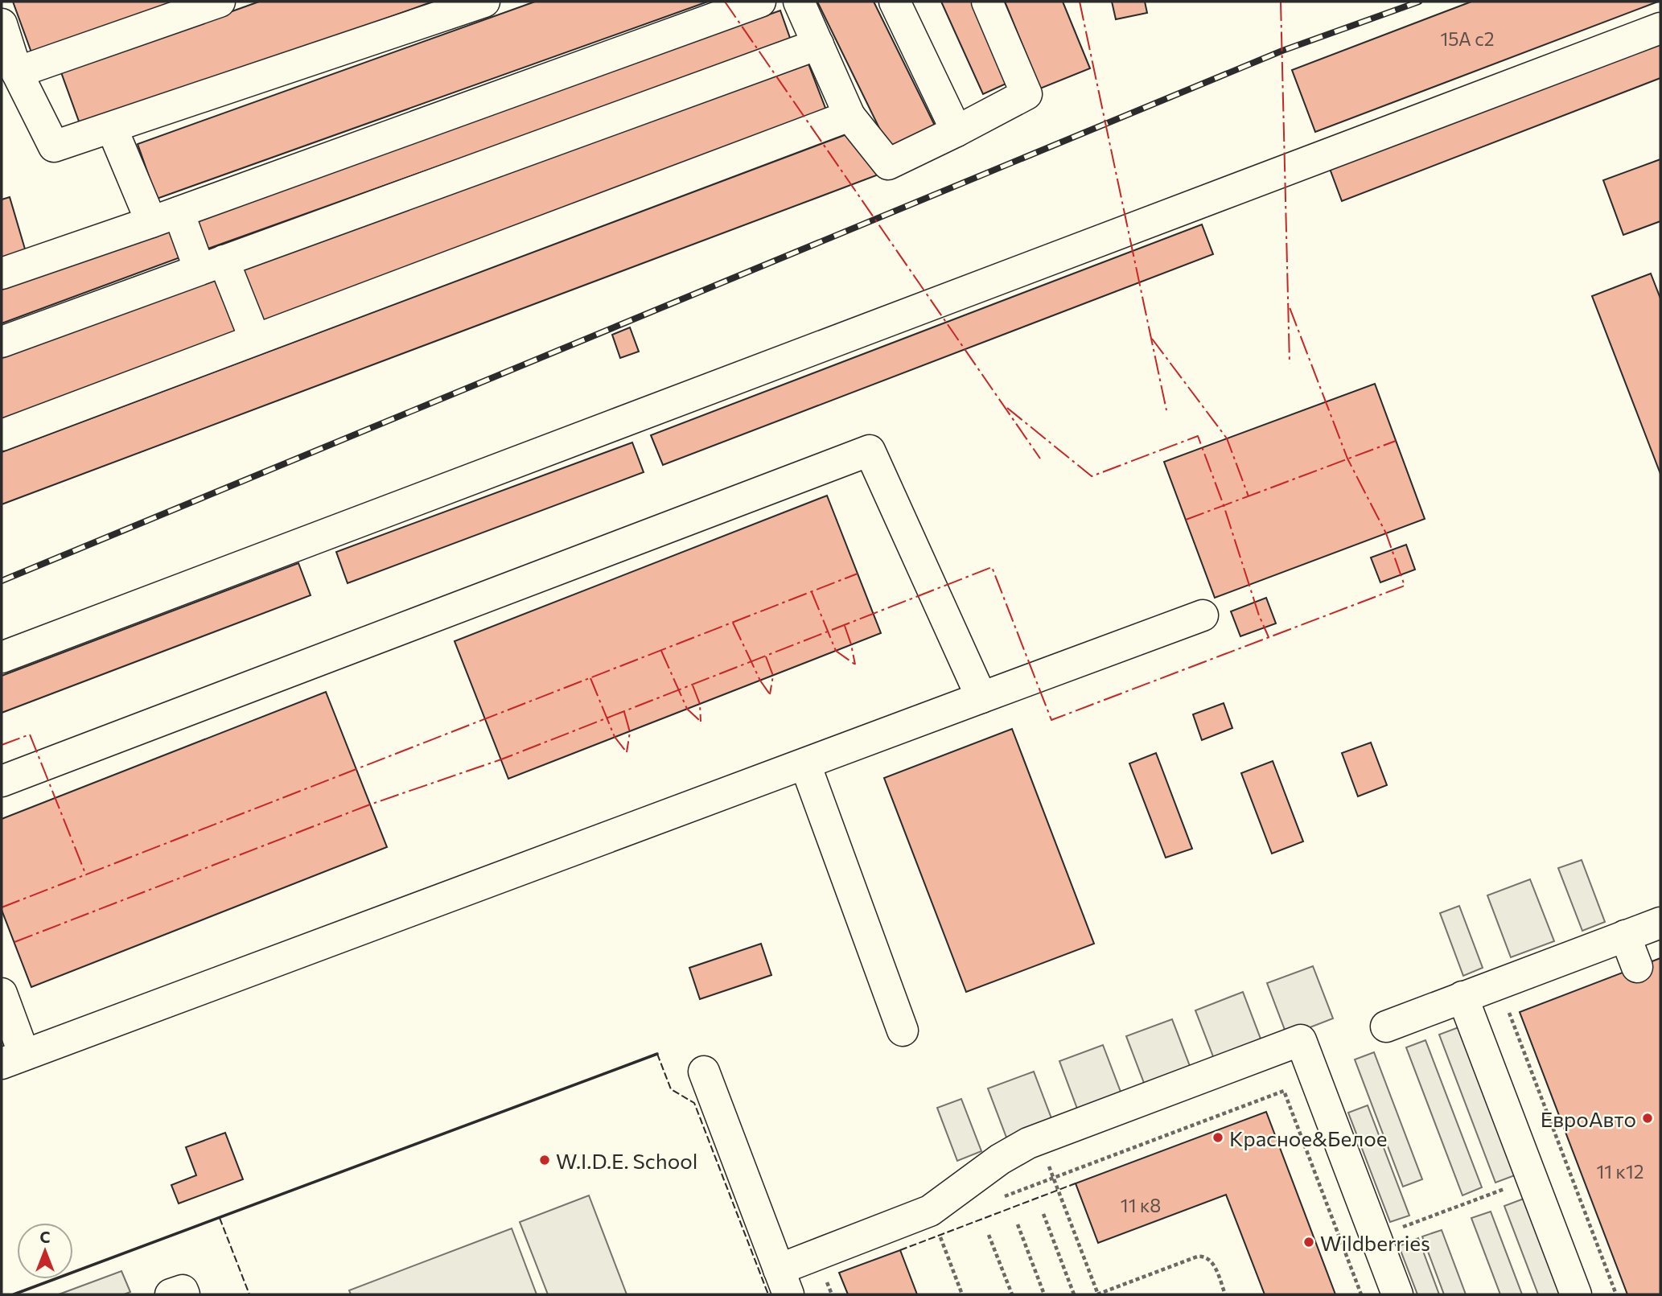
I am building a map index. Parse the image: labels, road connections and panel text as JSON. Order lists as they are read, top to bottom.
{
  "places": [
    "ЕвроАвто",
    "Красное&Белое",
    "W.I.D.E. School",
    "Wildberries"
  ],
  "house_numbers": ["15А с2", "11 к12", "11 к8"],
  "north": "top"
}
